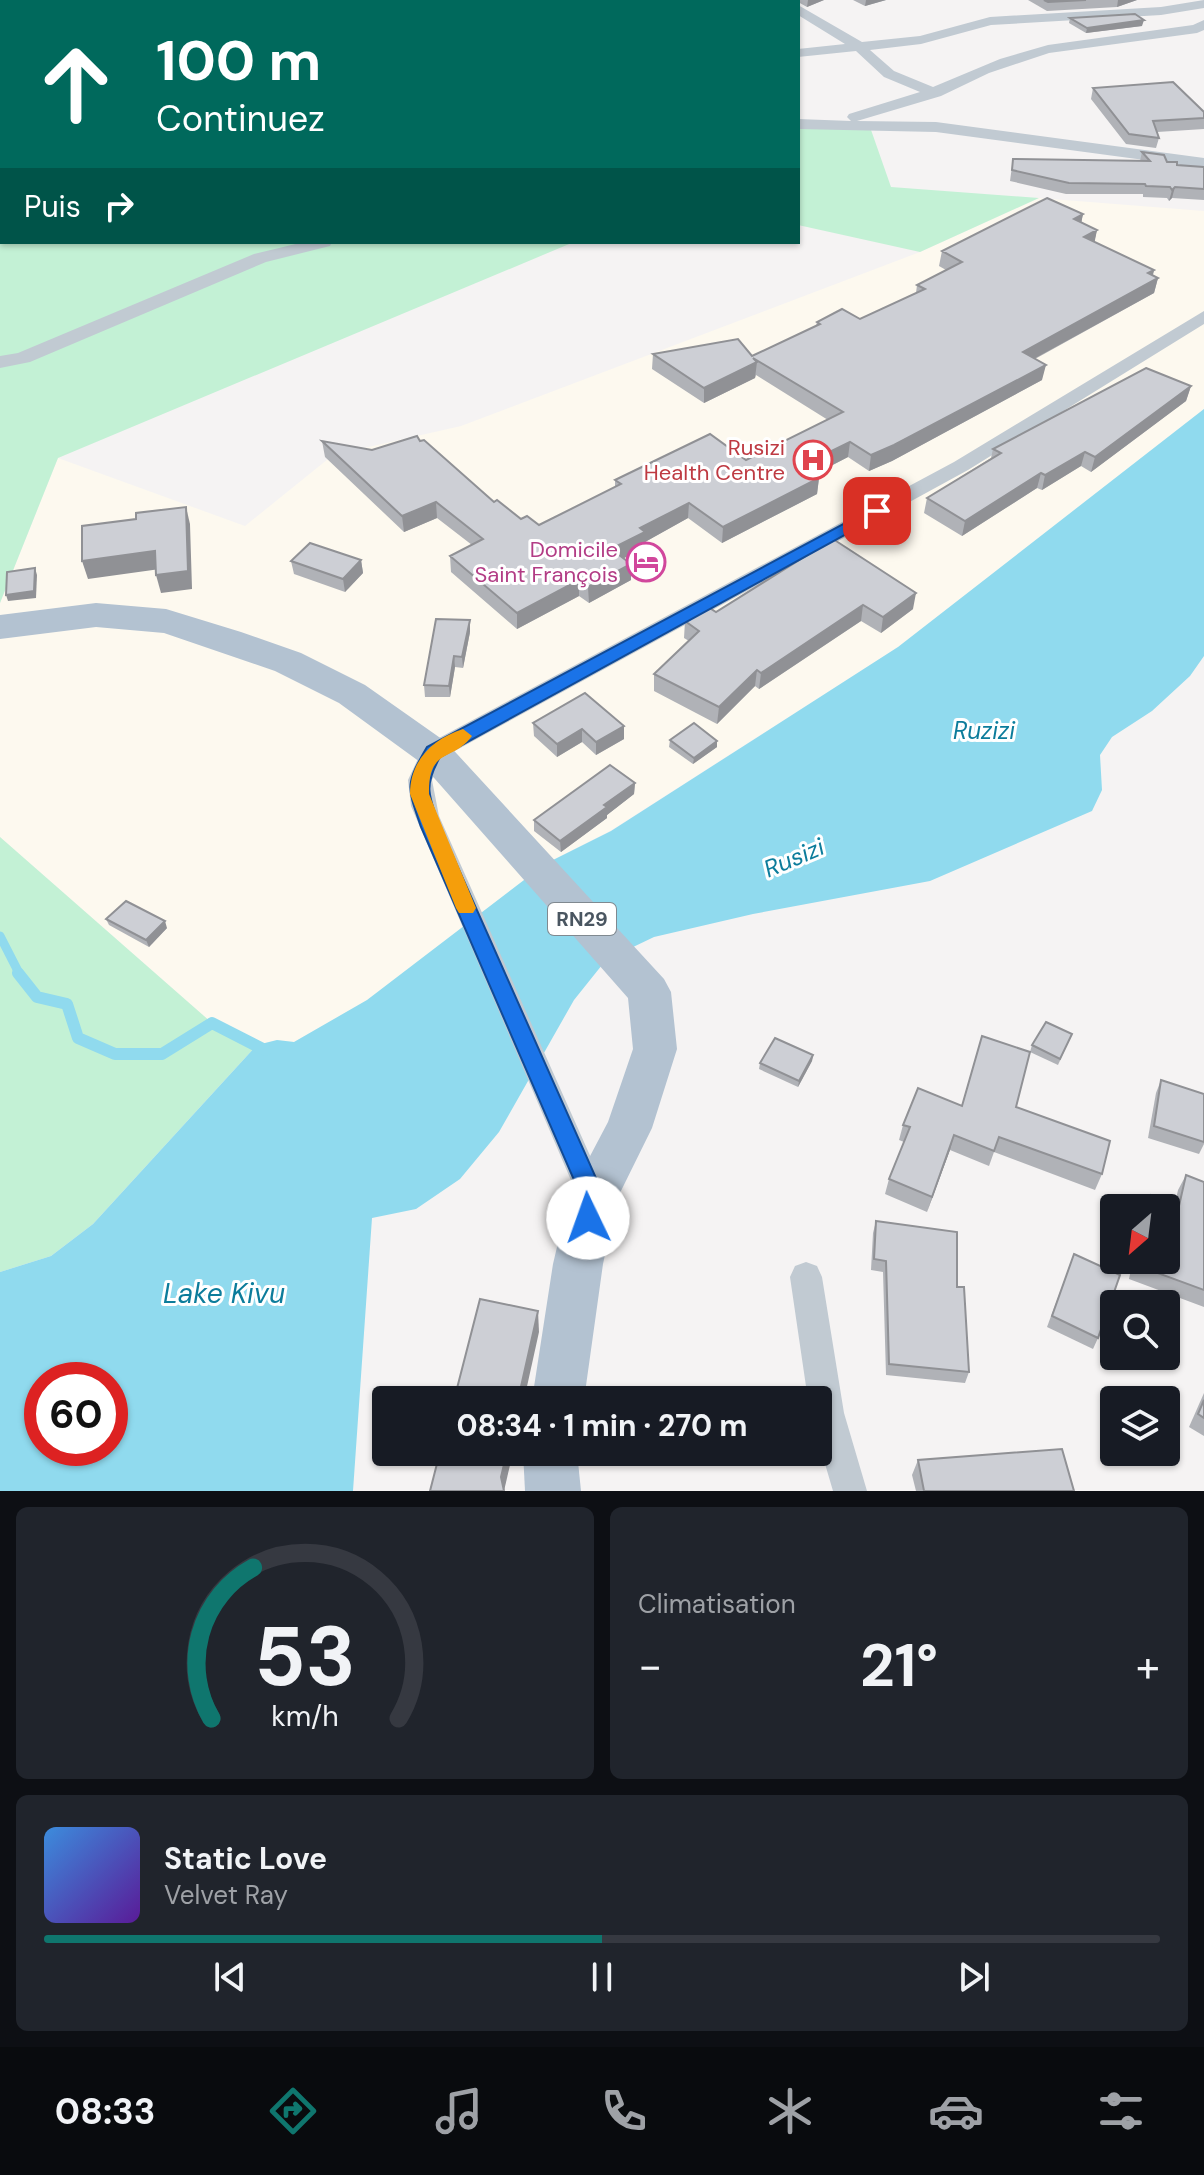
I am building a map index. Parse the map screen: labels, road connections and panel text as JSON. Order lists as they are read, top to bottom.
{
  "streets": {
    "main road": ["RN29"]
  },
  "water": ["Ruzizi", "Rusizi", "Lake Kivu"],
  "places": {
    "hospital": ["Rusizi Health Centre"],
    "hotel": ["Domicile Saint François"]
  },
  "north": "bottom left",
  "page": {
    "turn": ["100 m", "Continuez"],
    "then": "Puis",
    "limit": "60",
    "trip": "08:34 · 1 min · 270 m",
    "tile": "Climatisation",
    "heat": ["−", "21°", "+"],
    "song": ["Static Love", "Velvet Ray"],
    "tabs": "08:33",
    "gauge": ["53", "km/h"]
  }
}
